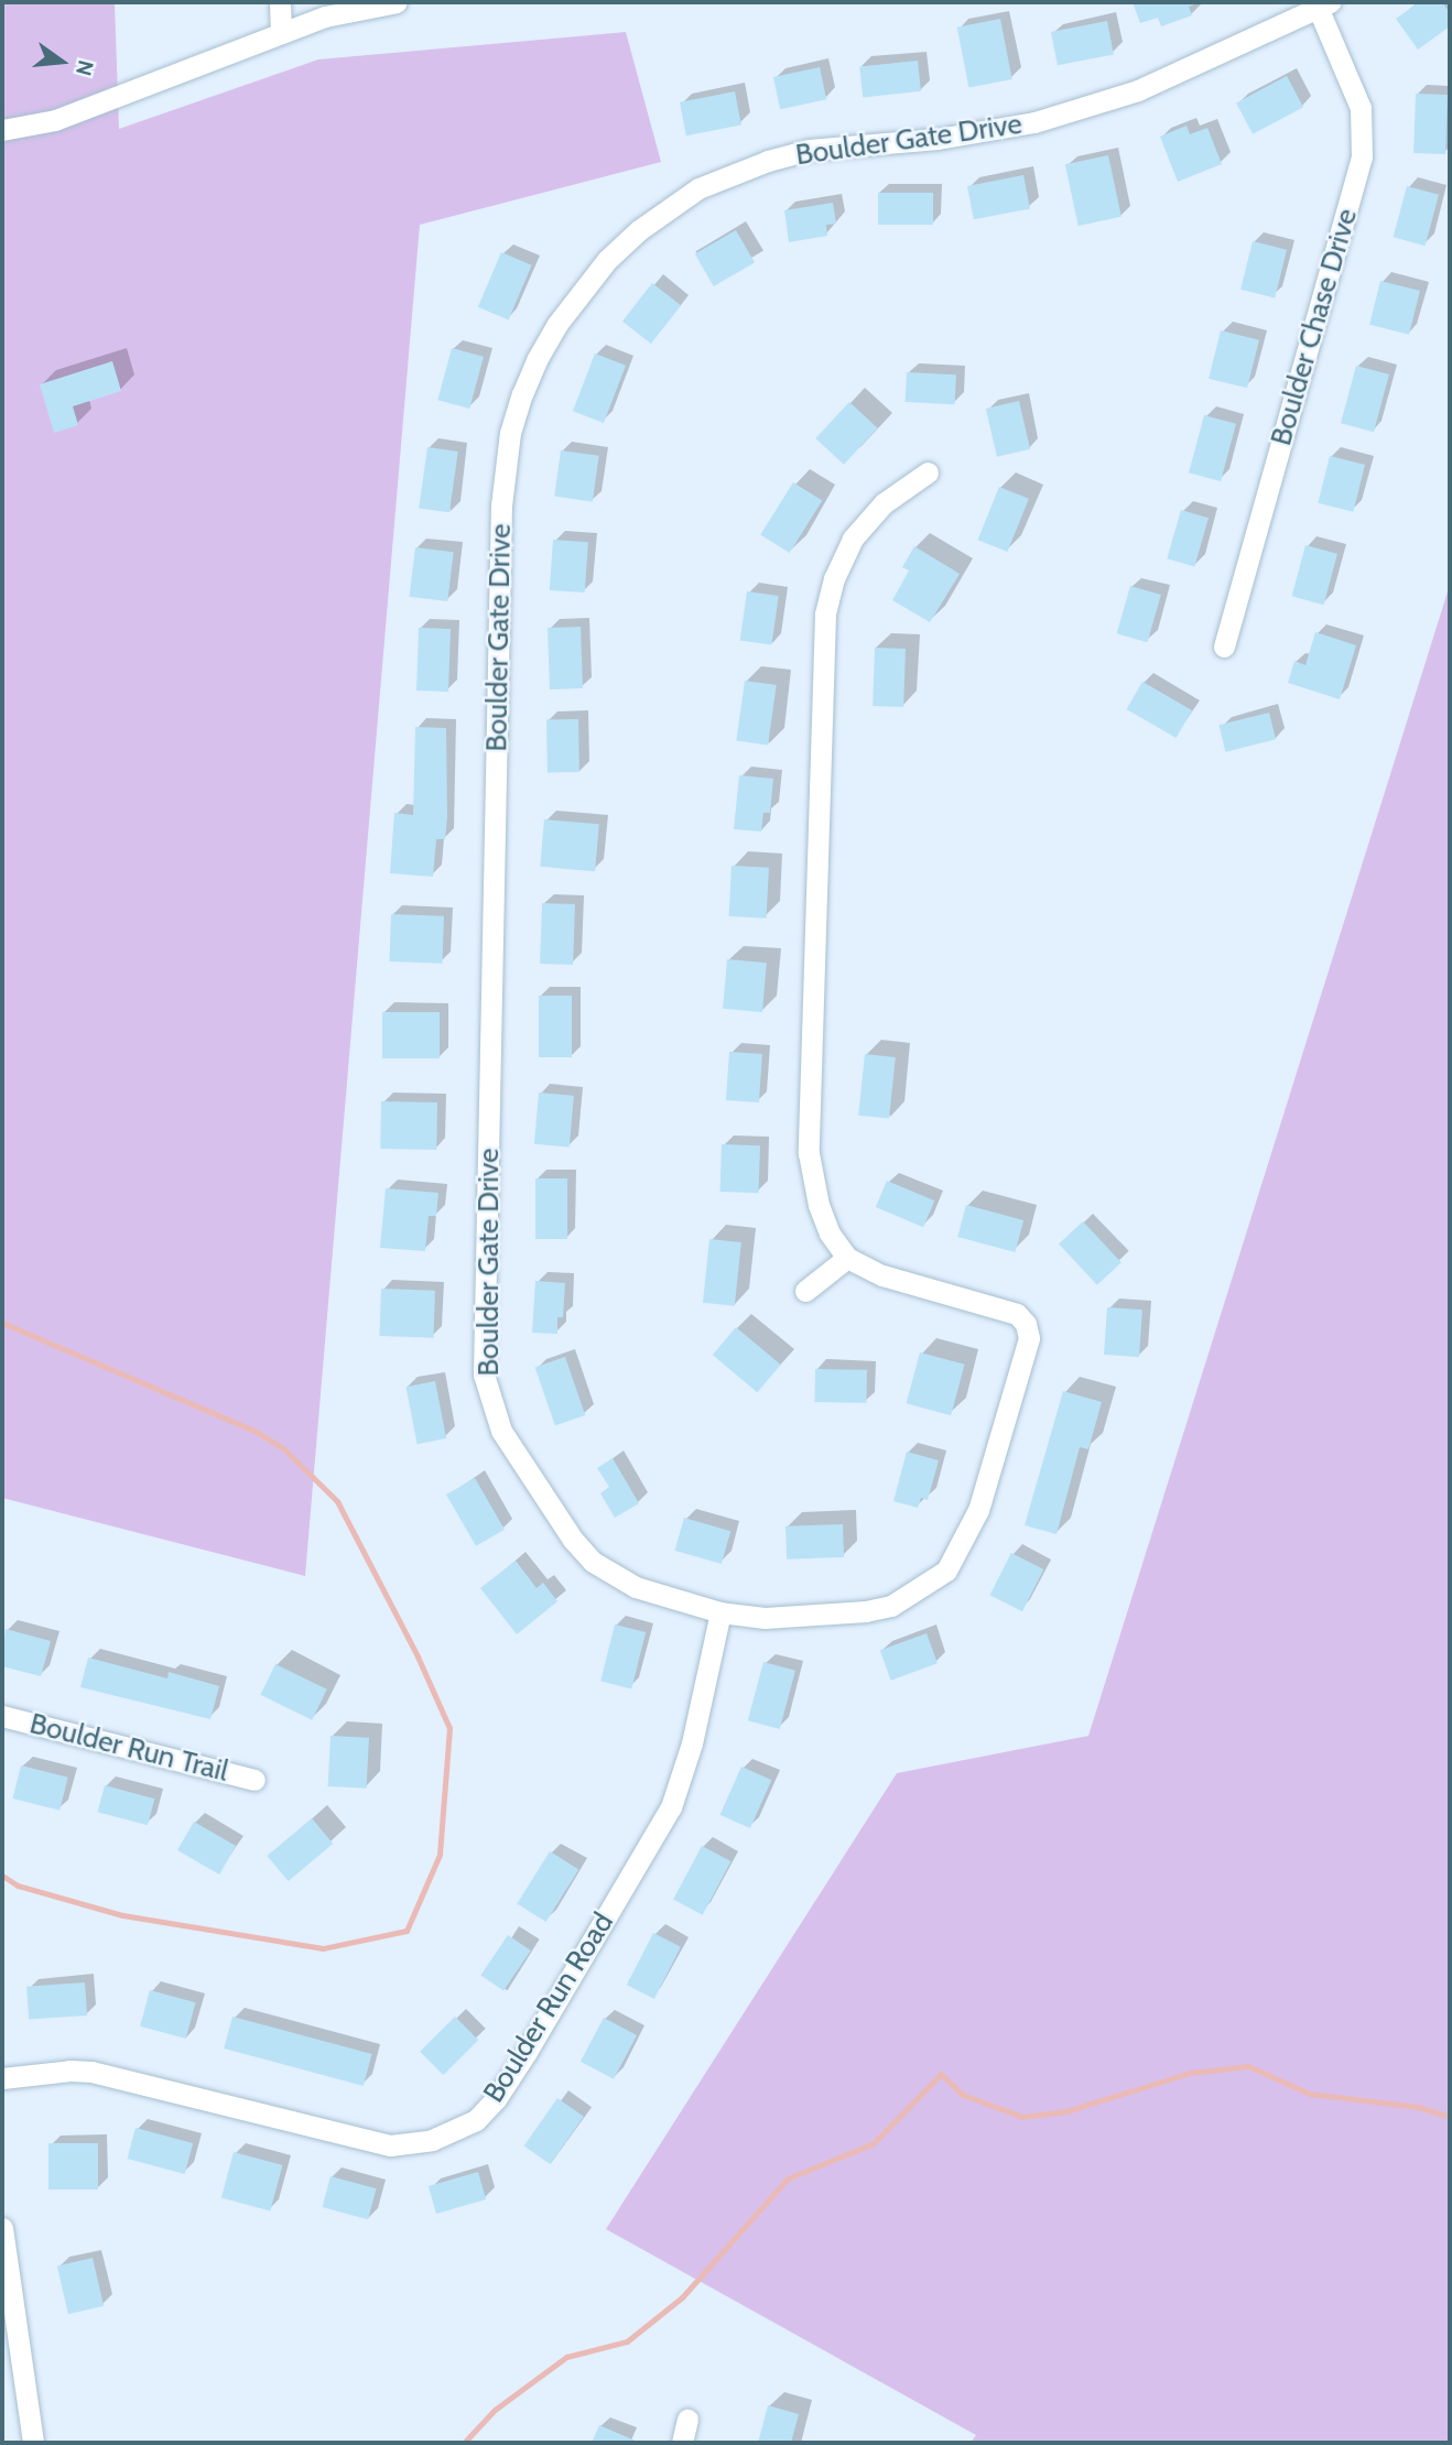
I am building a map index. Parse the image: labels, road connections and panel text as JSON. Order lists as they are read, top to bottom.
{
  "streets": {
    "street": [
      "Boulder Gate Drive",
      "Boulder Chase Drive",
      "Boulder Run Trail",
      "Boulder Run Road"
    ]
  },
  "crossings": [
    ["Boulder Gate Drive", "Boulder Chase Drive"],
    ["Boulder Gate Drive", "Boulder Run Road"]
  ],
  "north": "right"
}
